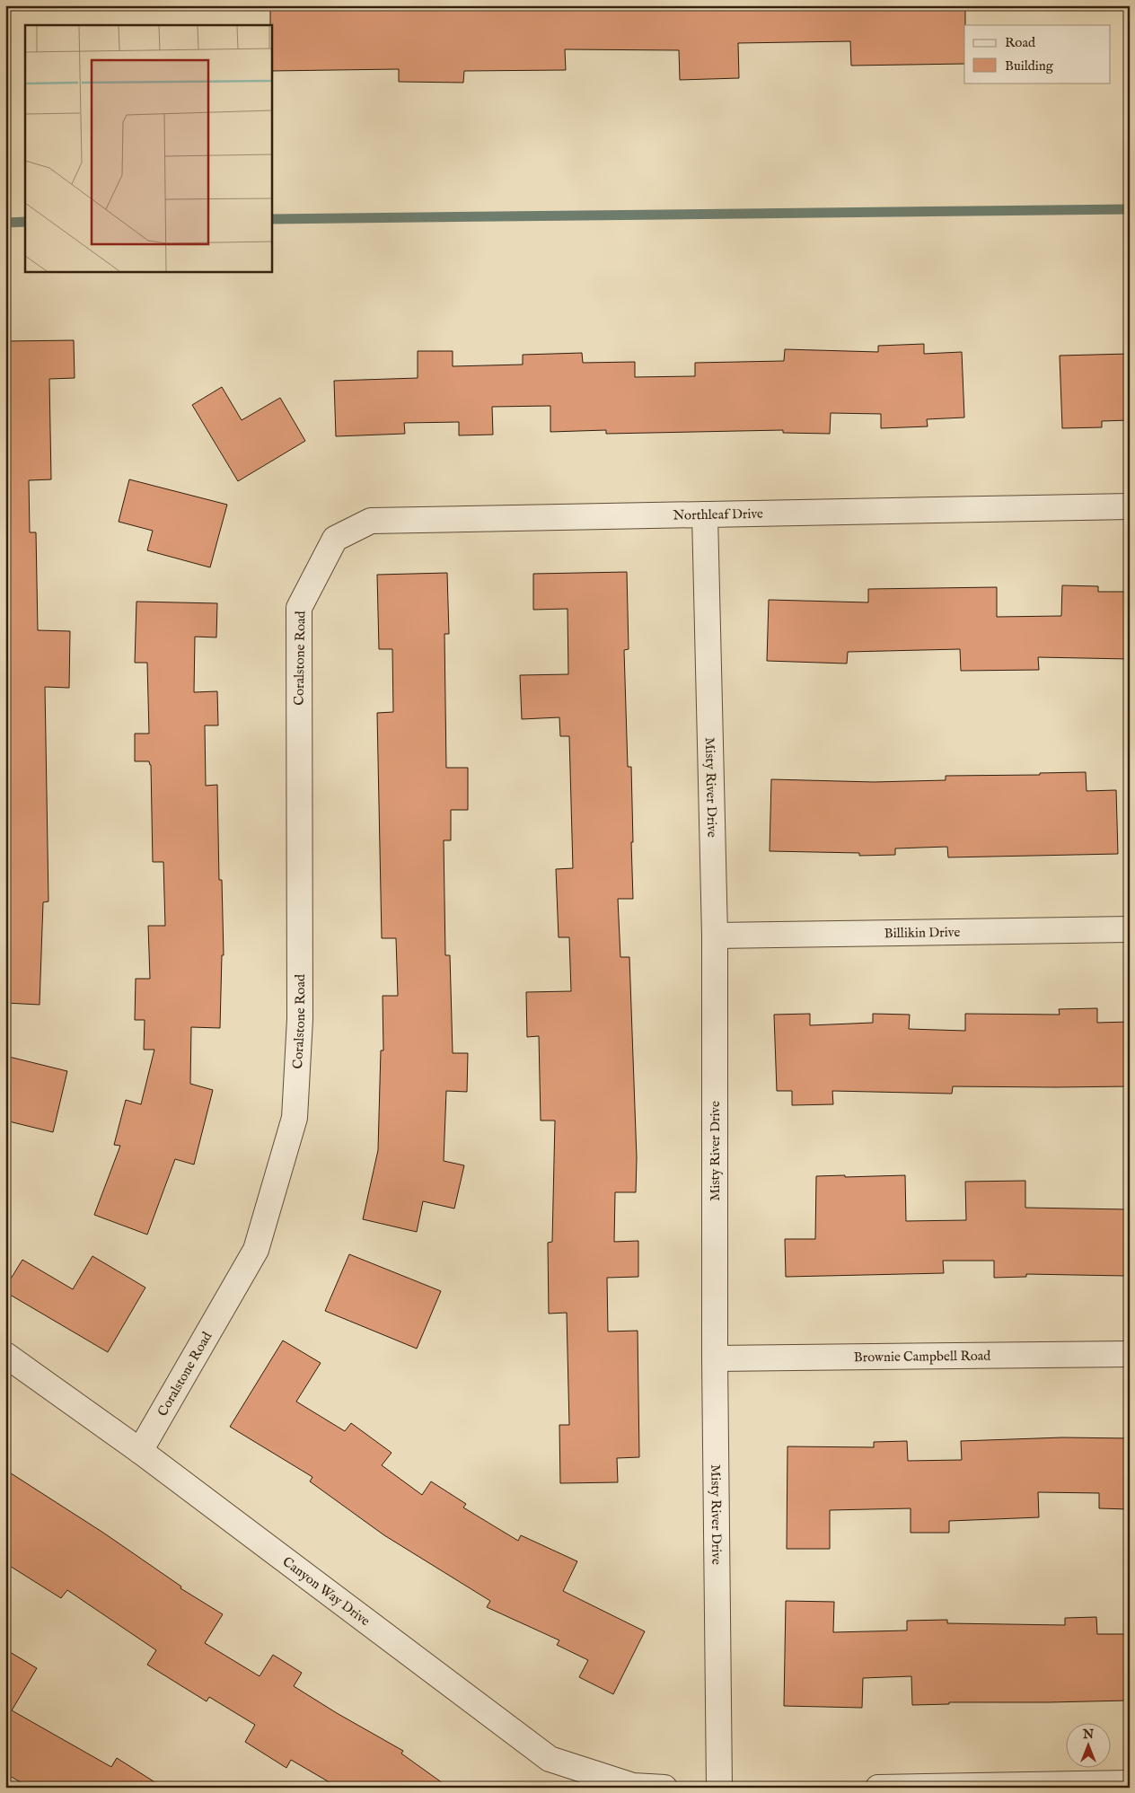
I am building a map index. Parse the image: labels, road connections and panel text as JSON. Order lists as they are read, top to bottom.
{
  "streets": {
    "street": [
      "Northleaf Drive",
      "Coralstone Road",
      "Misty River Drive",
      "Billikin Drive",
      "Brownie Campbell Road",
      "Canyon Way Drive"
    ]
  },
  "crossings": [
    ["Northleaf Drive", "Coralstone Road"],
    ["Northleaf Drive", "Misty River Drive"],
    ["Coralstone Road", "Canyon Way Drive"],
    ["Misty River Drive", "Billikin Drive"],
    ["Misty River Drive", "Brownie Campbell Road"]
  ],
  "legend": ["Road", "Building"],
  "north": "top"
}
